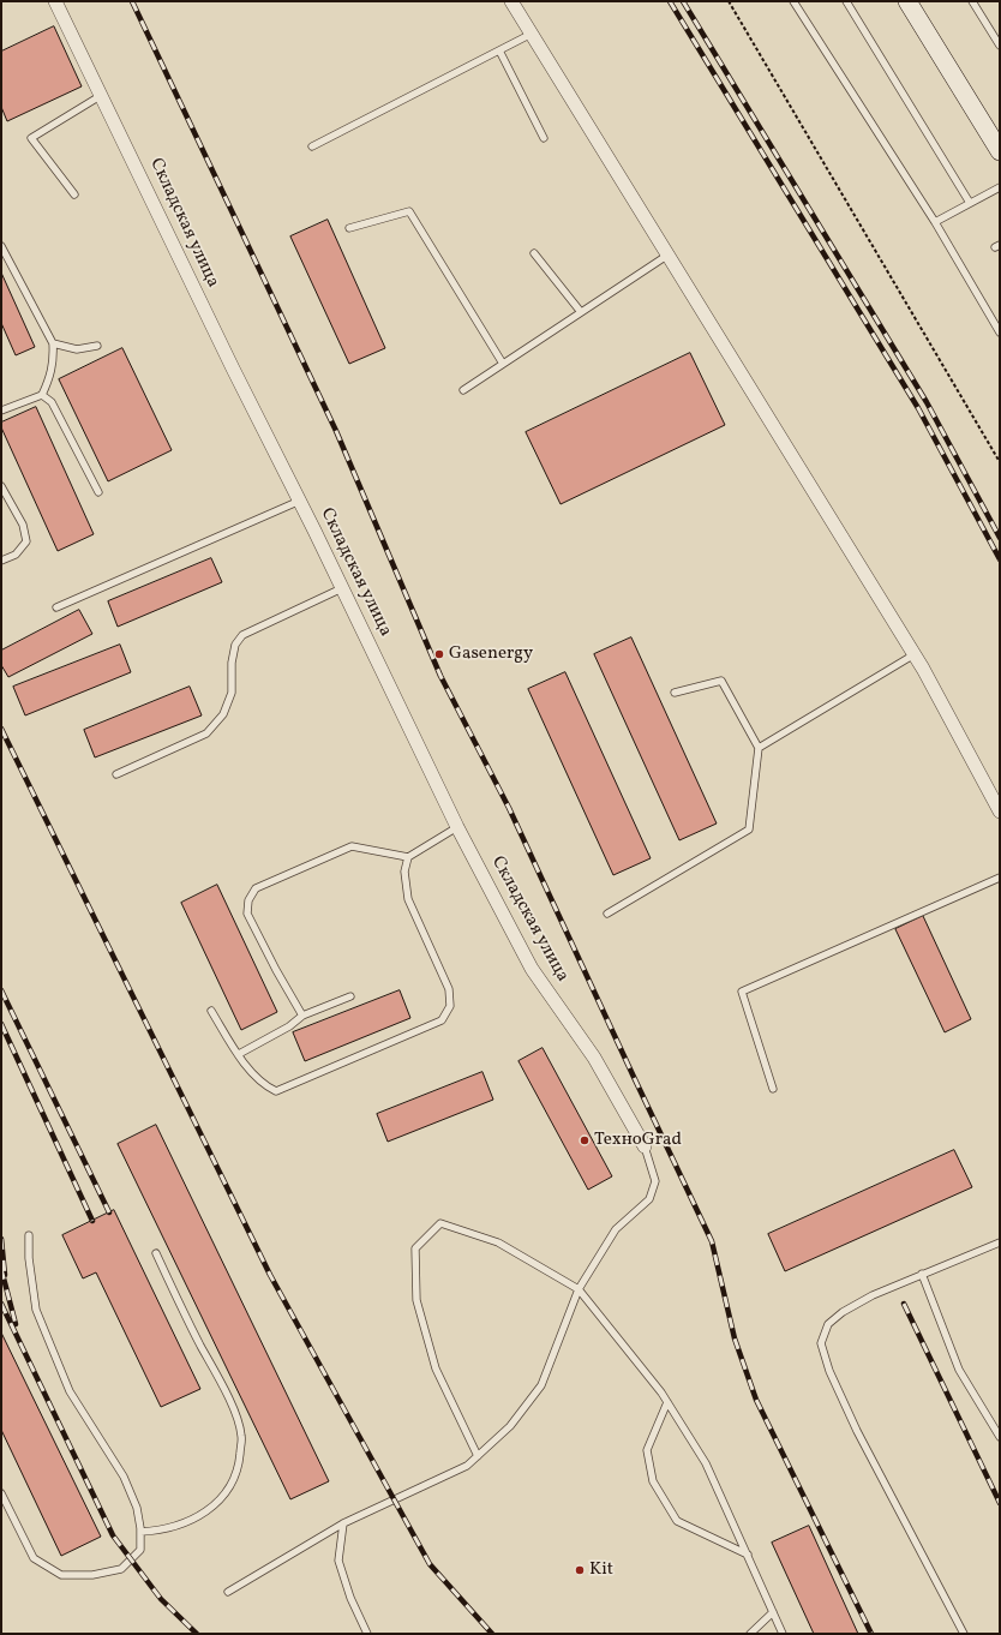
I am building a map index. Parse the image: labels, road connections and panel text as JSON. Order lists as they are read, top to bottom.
{
  "streets": {
    "street": ["Складская улица"]
  },
  "places": ["Gasenergy", "ТехноGrad", "Kit"]
}
